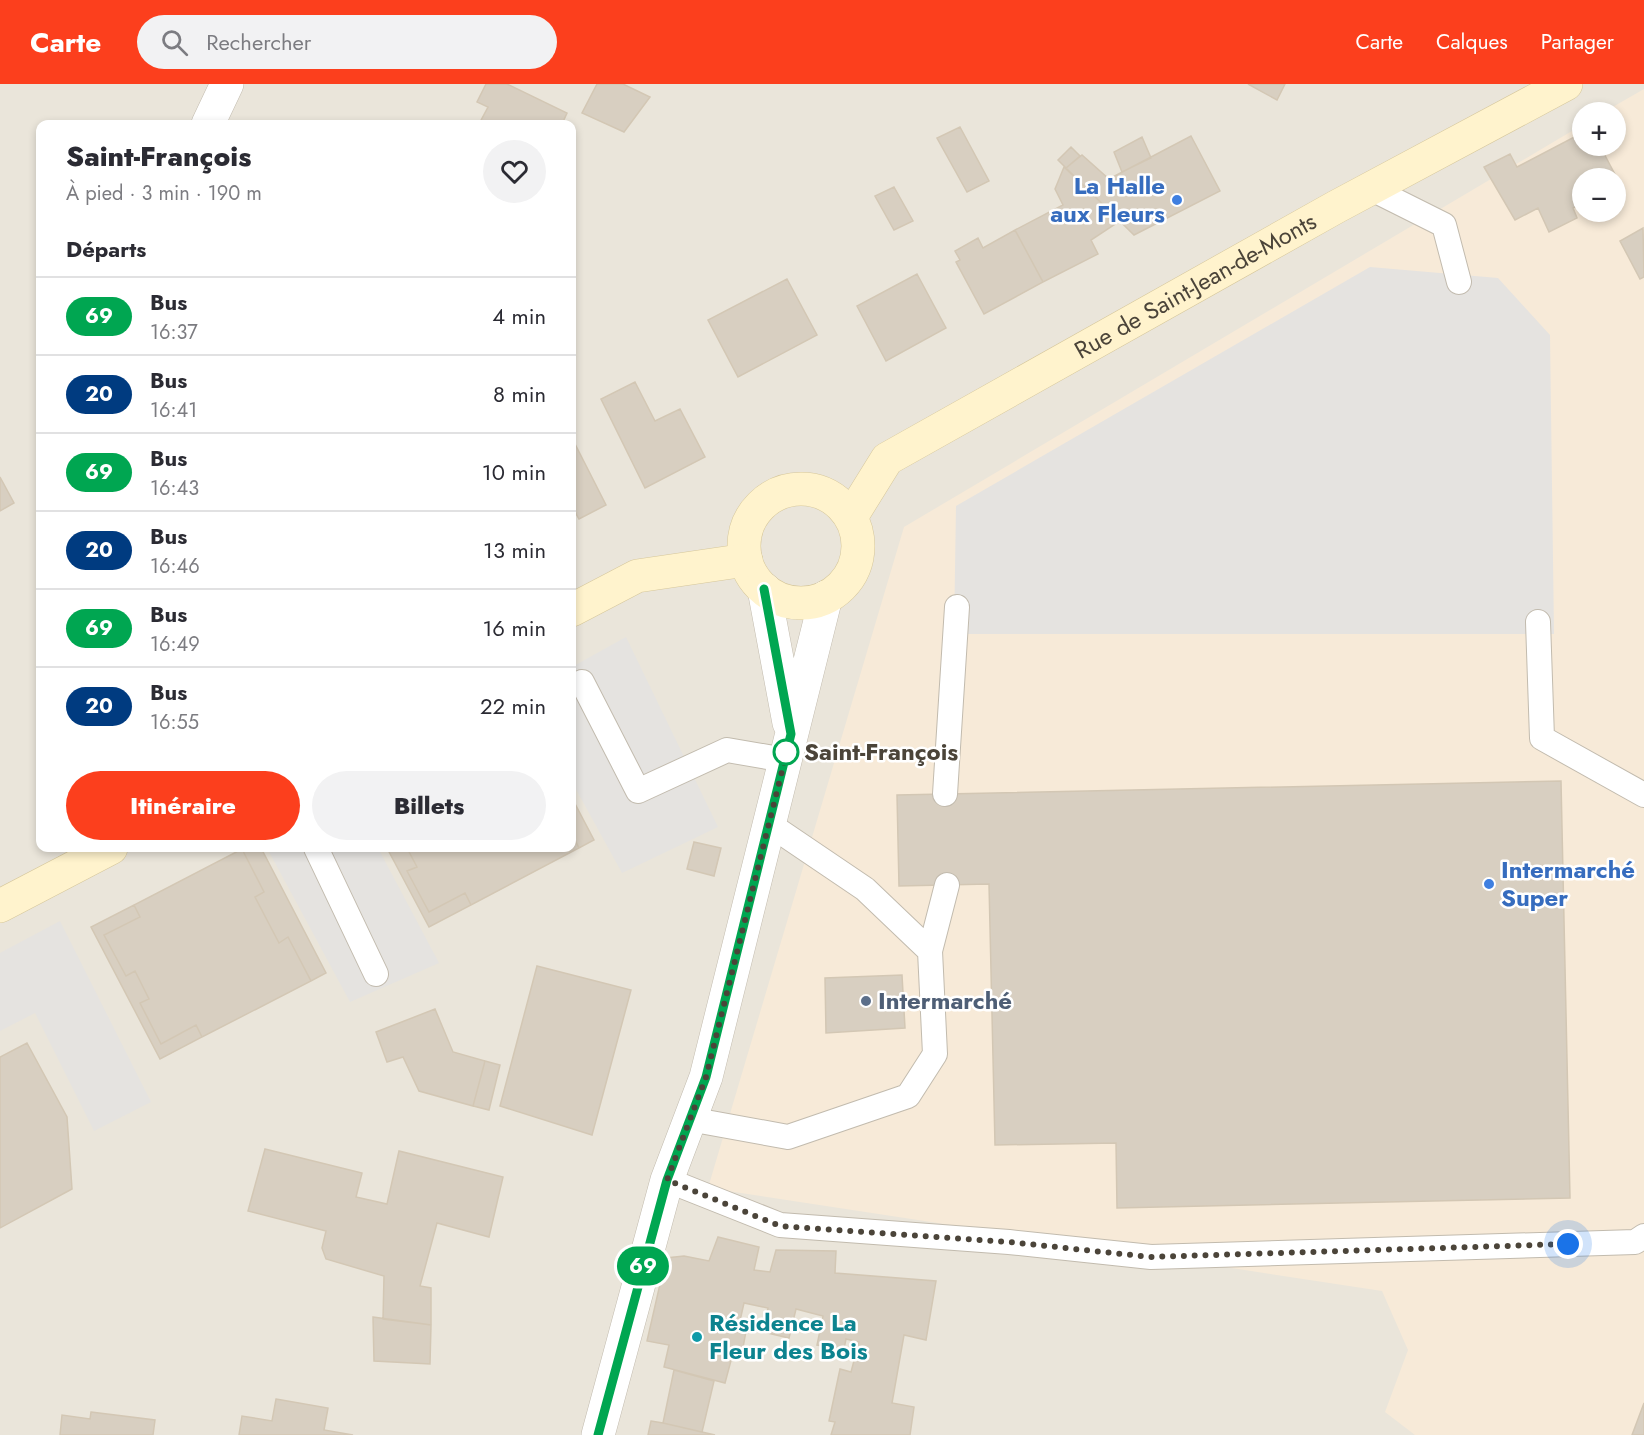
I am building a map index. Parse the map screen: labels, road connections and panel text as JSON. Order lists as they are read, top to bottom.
{
  "streets": {
    "main road": ["Rue de Saint-Jean-de-Monts"]
  },
  "places": [
    "La Halle aux Fleurs",
    "Saint-François",
    "Intermarché Super",
    "Intermarché",
    "Résidence La Fleur des Bois"
  ],
  "lines": ["bus line 69"],
  "page": {
    "header": "Carte",
    "search": "Rechercher",
    "nav": ["Carte", "Calques", "Partager"],
    "on_map": "69",
    "map_buttons": ["+", "−"],
    "heading": [
      ["Saint-François", "À pied · 3 min · 190 m"],
      "Départs"
    ],
    "list": [
      {
        "mark": "69",
        "name": "Bus",
        "note": "16:37",
        "value": "4 min"
      },
      {
        "mark": "20",
        "name": "Bus",
        "note": "16:41",
        "value": "8 min"
      },
      {
        "mark": "69",
        "name": "Bus",
        "note": "16:43",
        "value": "10 min"
      },
      {
        "mark": "20",
        "name": "Bus",
        "note": "16:46",
        "value": "13 min"
      },
      {
        "mark": "69",
        "name": "Bus",
        "note": "16:49",
        "value": "16 min"
      },
      {
        "mark": "20",
        "name": "Bus",
        "note": "16:55",
        "value": "22 min"
      }
    ],
    "buttons": ["Itinéraire", "Billets"]
  }
}
